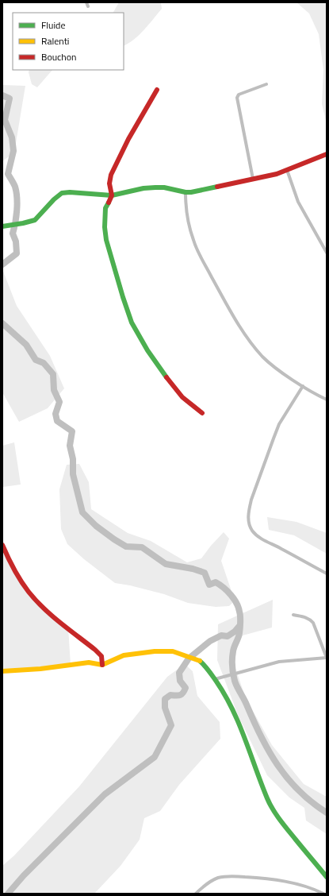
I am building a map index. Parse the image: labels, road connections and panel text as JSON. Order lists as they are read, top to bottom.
{
  "legend": ["Fluide", "Ralenti", "Bouchon"]
}
